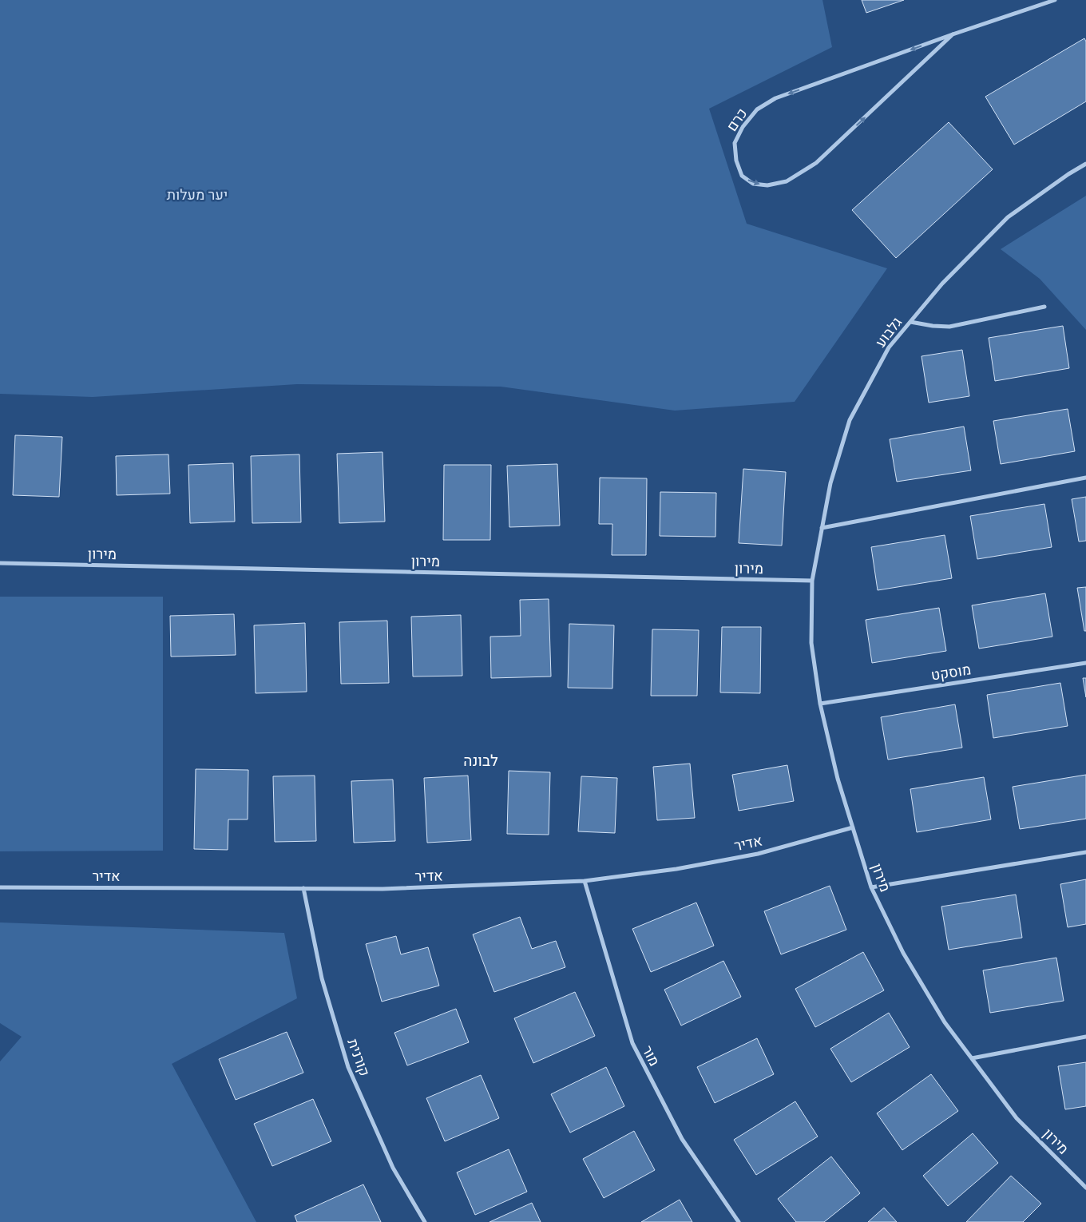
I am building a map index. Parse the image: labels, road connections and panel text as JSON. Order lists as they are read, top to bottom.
{
  "streets": {
    "street": [
      "כרם",
      "גלבוע",
      "מירון",
      "מוסקט",
      "אדיר",
      "מור",
      "קורנית"
    ]
  },
  "crossings": [
    ["גלבוע", "מירון"],
    ["מירון", "מוסקט"],
    ["מירון", "אדיר"],
    ["אדיר", "מור"],
    ["אדיר", "קורנית"]
  ],
  "districts": ["לבונה"],
  "parks": ["יער מעלות"]
}
